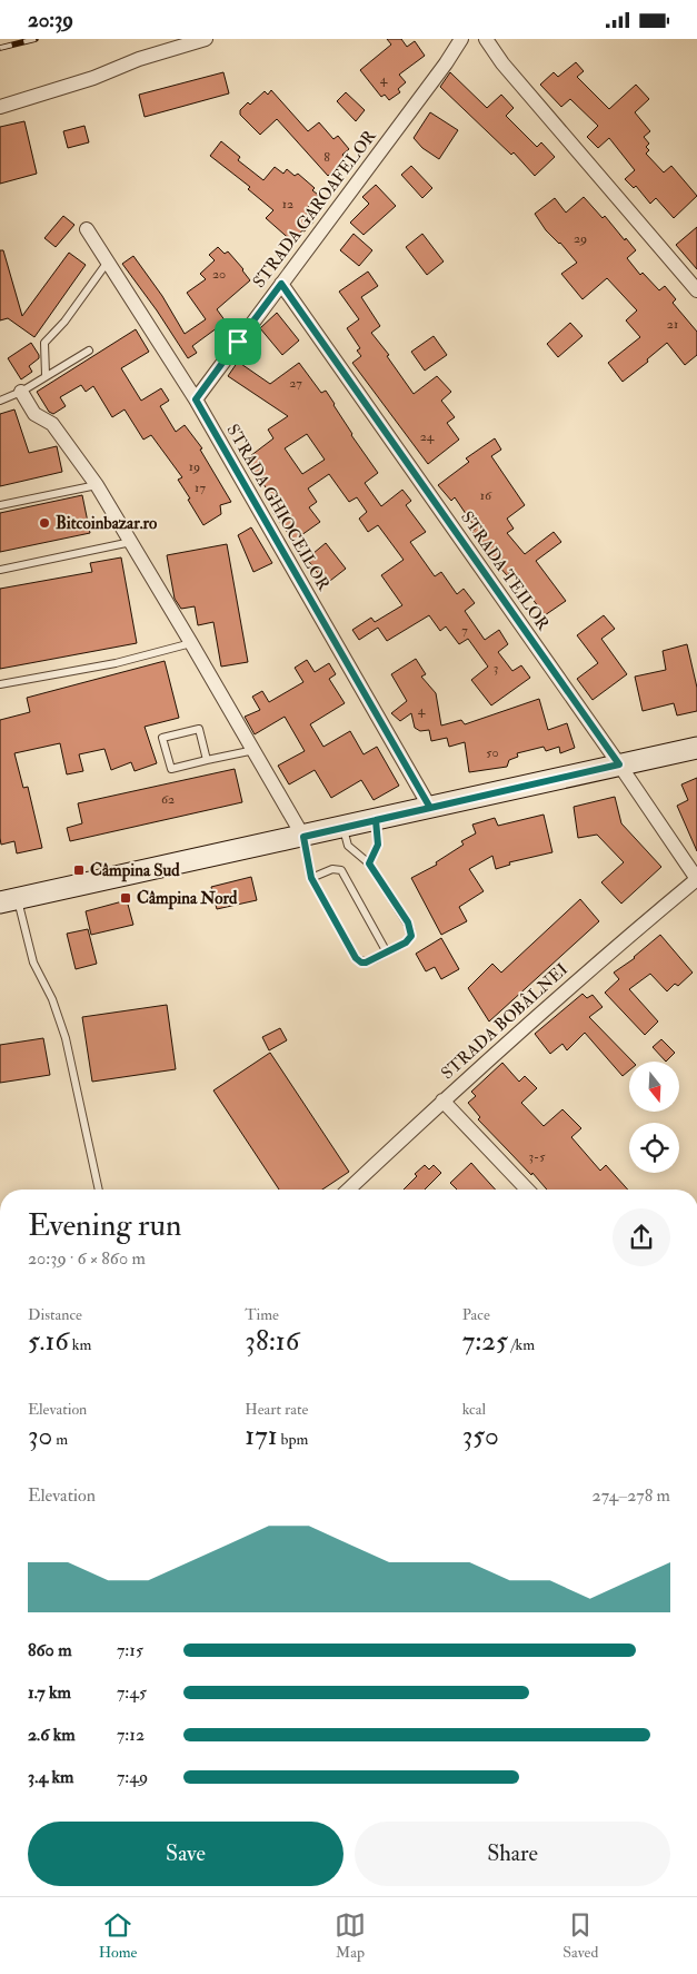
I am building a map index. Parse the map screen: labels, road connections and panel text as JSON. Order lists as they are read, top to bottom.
{
  "streets": {
    "street": [
      "STRADA GAROAFELOR",
      "STRADA GHIOCEILOR",
      "STRADA TEILOR",
      "STRADA BOBÂLNEI"
    ]
  },
  "crossings": [
    ["STRADA GAROAFELOR", "STRADA GHIOCEILOR"],
    ["STRADA GAROAFELOR", "STRADA TEILOR"],
    ["STRADA TEILOR", "STRADA BOBÂLNEI"]
  ],
  "places": {
    "other": ["Bitcoinbazar.ro"],
    "transit": ["Câmpina Sud", "Câmpina Nord"]
  },
  "house_numbers": [
    "4",
    "8",
    "12",
    "29",
    "20",
    "21",
    "27",
    "24",
    "19",
    "17",
    "16",
    "7",
    "3",
    "4",
    "50",
    "62",
    "3-5"
  ],
  "north": "bottom",
  "page": {
    "status": "20:39",
    "heading": ["Evening run", "20:39 · 6 × 860 m"],
    "stats": [
      ["Distance", "5.16 km"],
      ["Time", "38:16"],
      ["Pace", "7:25 /km"],
      ["Elevation", "30 m"],
      ["Heart rate", "171 bpm"],
      ["kcal", "350"]
    ],
    "chart": ["Elevation", "274–278 m"],
    "list": [
      {
        "name": "860 m",
        "note": "7:15"
      },
      {
        "name": "1.7 km",
        "note": "7:45"
      },
      {
        "name": "2.6 km",
        "note": "7:12"
      },
      {
        "name": "3.4 km",
        "note": "7:49"
      }
    ],
    "buttons": ["Save", "Share"],
    "tabs": ["Home", "Map", "Saved"]
  }
}
